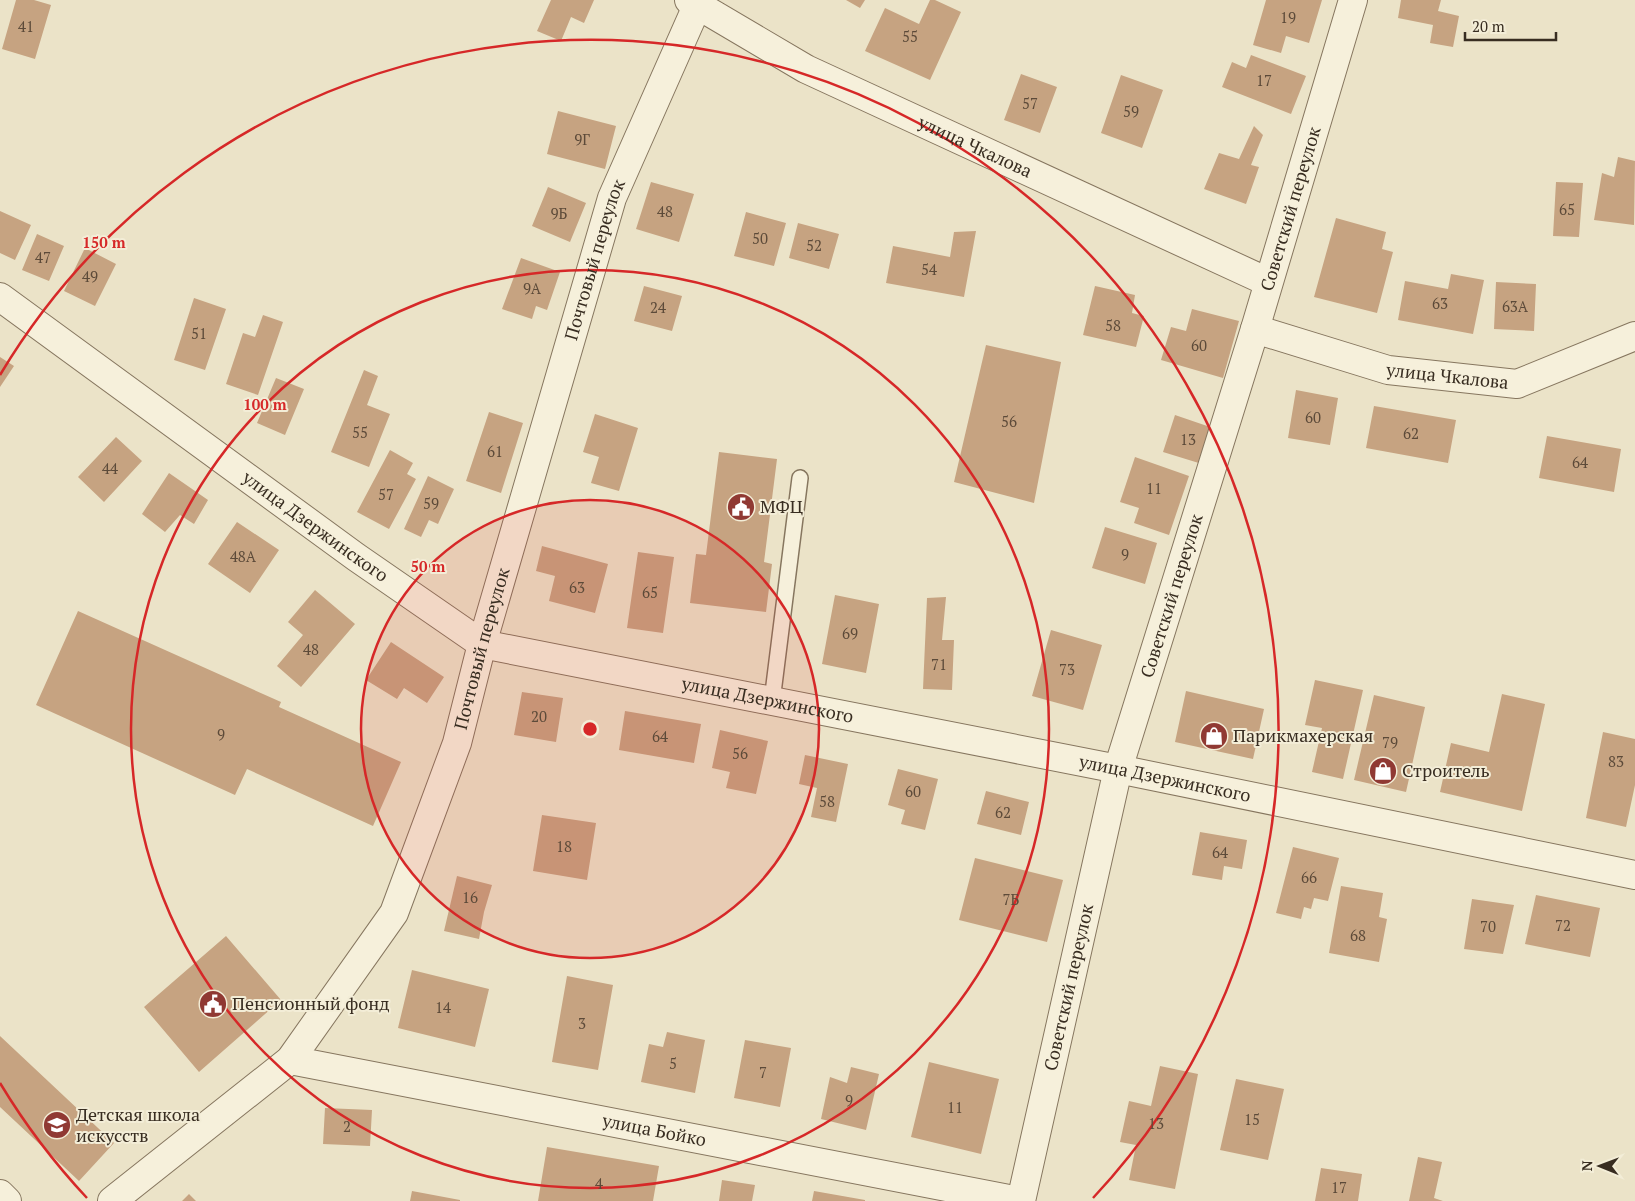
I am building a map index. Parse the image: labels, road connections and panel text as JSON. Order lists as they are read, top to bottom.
{
  "streets": {
    "street": [
      "улица Чкалова",
      "Советский переулок",
      "Почтовый переулок",
      "улица Дзержинского",
      "улица Бойко"
    ]
  },
  "crossings": [
    ["улица Чкалова", "Советский переулок"],
    ["улица Чкалова", "Почтовый переулок"],
    ["Советский переулок", "улица Дзержинского"],
    ["Советский переулок", "улица Бойко"],
    ["Почтовый переулок", "улица Дзержинского"],
    ["Почтовый переулок", "улица Бойко"]
  ],
  "places": {
    "public building": ["МФЦ", "Пенсионный фонд"],
    "shop": ["Парикмахерская", "Строитель"],
    "school or university": ["Детская школа искусств"]
  },
  "house_numbers": [
    "19",
    "41",
    "55",
    "17",
    "57",
    "59",
    "9Г",
    "65",
    "48",
    "9Б",
    "50",
    "52",
    "47",
    "54",
    "49",
    "9А",
    "63",
    "63А",
    "24",
    "58",
    "51",
    "60",
    "60",
    "56",
    "55",
    "62",
    "13",
    "61",
    "64",
    "44",
    "11",
    "57",
    "59",
    "9",
    "48А",
    "63",
    "65",
    "69",
    "48",
    "71",
    "73",
    "20",
    "9",
    "64",
    "79",
    "56",
    "83",
    "60",
    "58",
    "62",
    "18",
    "64",
    "66",
    "16",
    "7Б",
    "72",
    "70",
    "68",
    "14",
    "3",
    "5",
    "7",
    "9",
    "11",
    "15",
    "13",
    "2",
    "4",
    "17"
  ],
  "scale_bar": "20 m",
  "north": "left",
  "rings": ["150 m", "100 m", "50 m"]
}
